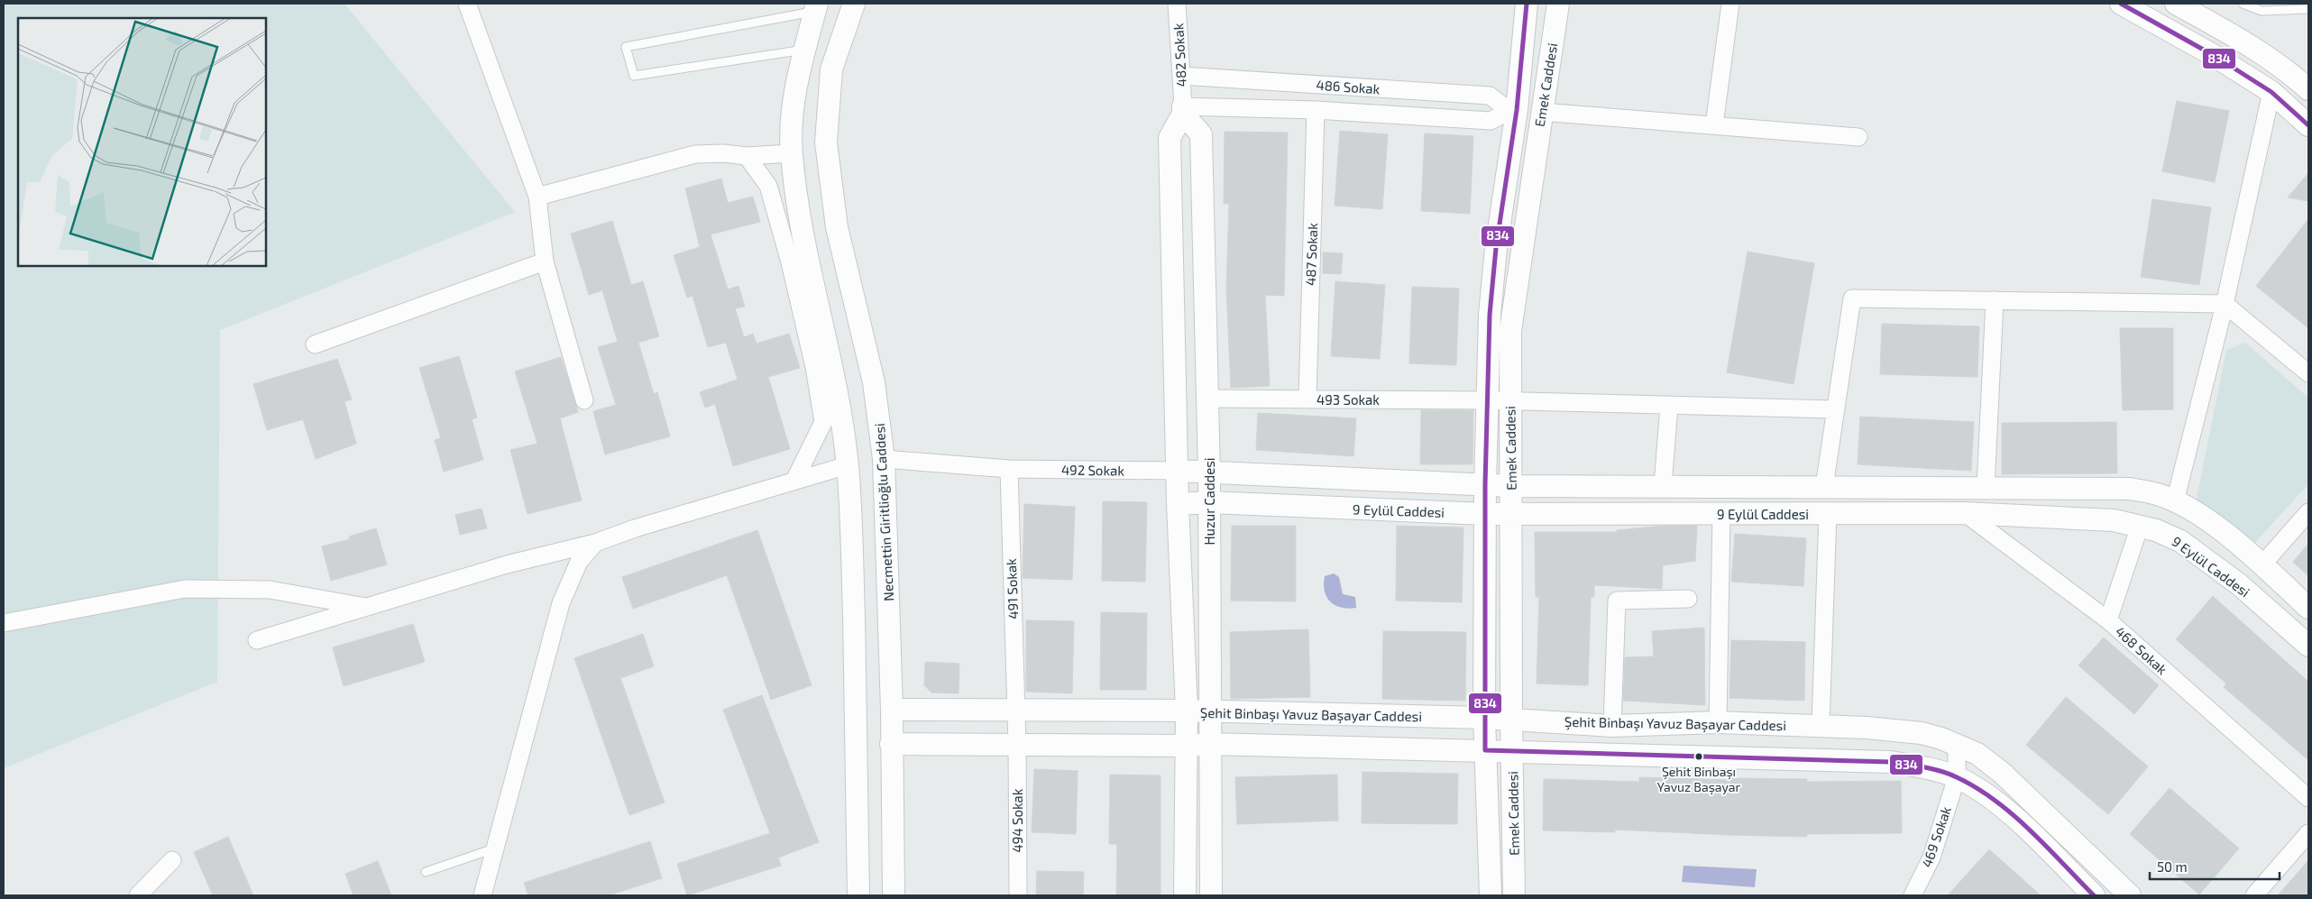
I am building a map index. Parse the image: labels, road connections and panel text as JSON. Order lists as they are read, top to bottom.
{
  "streets": {
    "street": [
      "482 Sokak",
      "Emek Caddesi",
      "486 Sokak",
      "487 Sokak",
      "493 Sokak",
      "492 Sokak",
      "Huzur Caddesi",
      "9 Eylül Caddesi",
      "Necmettin Giritlioğlu Caddesi",
      "491 Sokak",
      "468 Sokak",
      "Şehit Binbaşı Yavuz Başayar Caddesi",
      "494 Sokak",
      "469 Sokak"
    ]
  },
  "crossings": [
    ["482 Sokak", "486 Sokak"],
    ["482 Sokak", "Huzur Caddesi"],
    ["Emek Caddesi", "486 Sokak"],
    ["Emek Caddesi", "493 Sokak"],
    ["Emek Caddesi", "9 Eylül Caddesi"],
    ["Emek Caddesi", "Şehit Binbaşı Yavuz Başayar Caddesi"],
    ["486 Sokak", "487 Sokak"],
    ["486 Sokak", "Huzur Caddesi"],
    ["487 Sokak", "493 Sokak"],
    ["493 Sokak", "Huzur Caddesi"],
    ["492 Sokak", "9 Eylül Caddesi"],
    ["492 Sokak", "Necmettin Giritlioğlu Caddesi"],
    ["492 Sokak", "491 Sokak"],
    ["Huzur Caddesi", "9 Eylül Caddesi"],
    ["Huzur Caddesi", "Şehit Binbaşı Yavuz Başayar Caddesi"],
    ["9 Eylül Caddesi", "468 Sokak"],
    ["Necmettin Giritlioğlu Caddesi", "Şehit Binbaşı Yavuz Başayar Caddesi"],
    ["491 Sokak", "Şehit Binbaşı Yavuz Başayar Caddesi"],
    ["491 Sokak", "494 Sokak"],
    ["Şehit Binbaşı Yavuz Başayar Caddesi", "469 Sokak"]
  ],
  "places": ["Şehit Binbaşı Yavuz Başayar"],
  "lines": ["transit line 834"],
  "scale_bar": "50 m"
}
